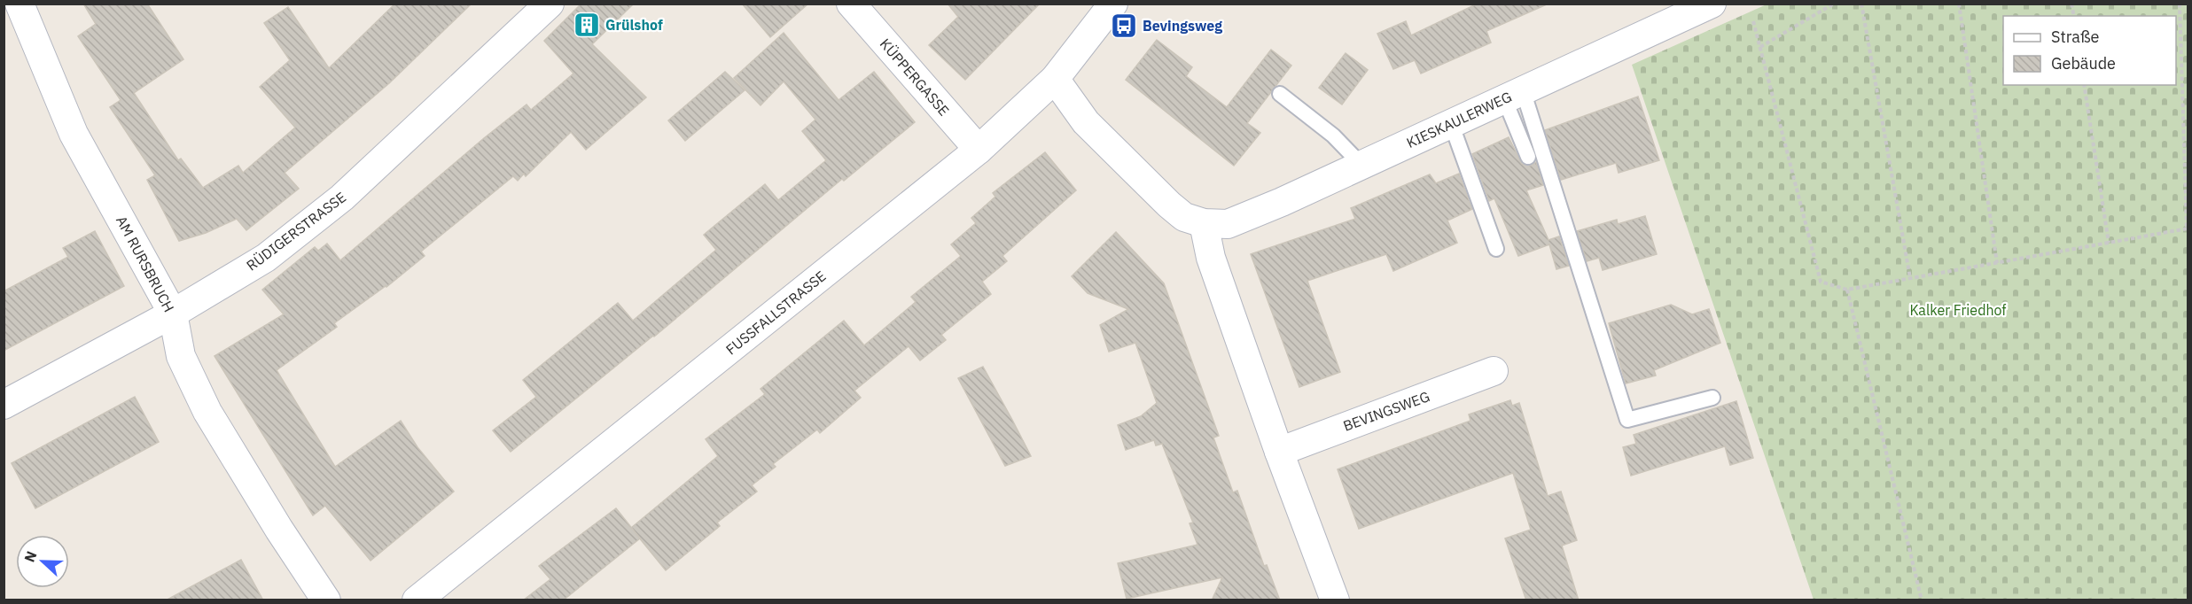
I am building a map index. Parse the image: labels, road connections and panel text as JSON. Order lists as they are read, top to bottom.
{
  "streets": {
    "street": [
      "KÜPPERGASSE",
      "KIESKAULERWEG",
      "RÜDIGERSTRASSE",
      "AM RURSBRUCH",
      "FUSSFALLSTRASSE",
      "BEVINGSWEG"
    ]
  },
  "crossings": [
    ["KÜPPERGASSE", "FUSSFALLSTRASSE"],
    ["RÜDIGERSTRASSE", "AM RURSBRUCH"]
  ],
  "parks": ["Kalker Friedhof"],
  "places": {
    "building": ["Grülshof"],
    "bus stop": ["Bevingsweg"]
  },
  "legend": ["Straße", "Gebäude"],
  "north": "left"
}
